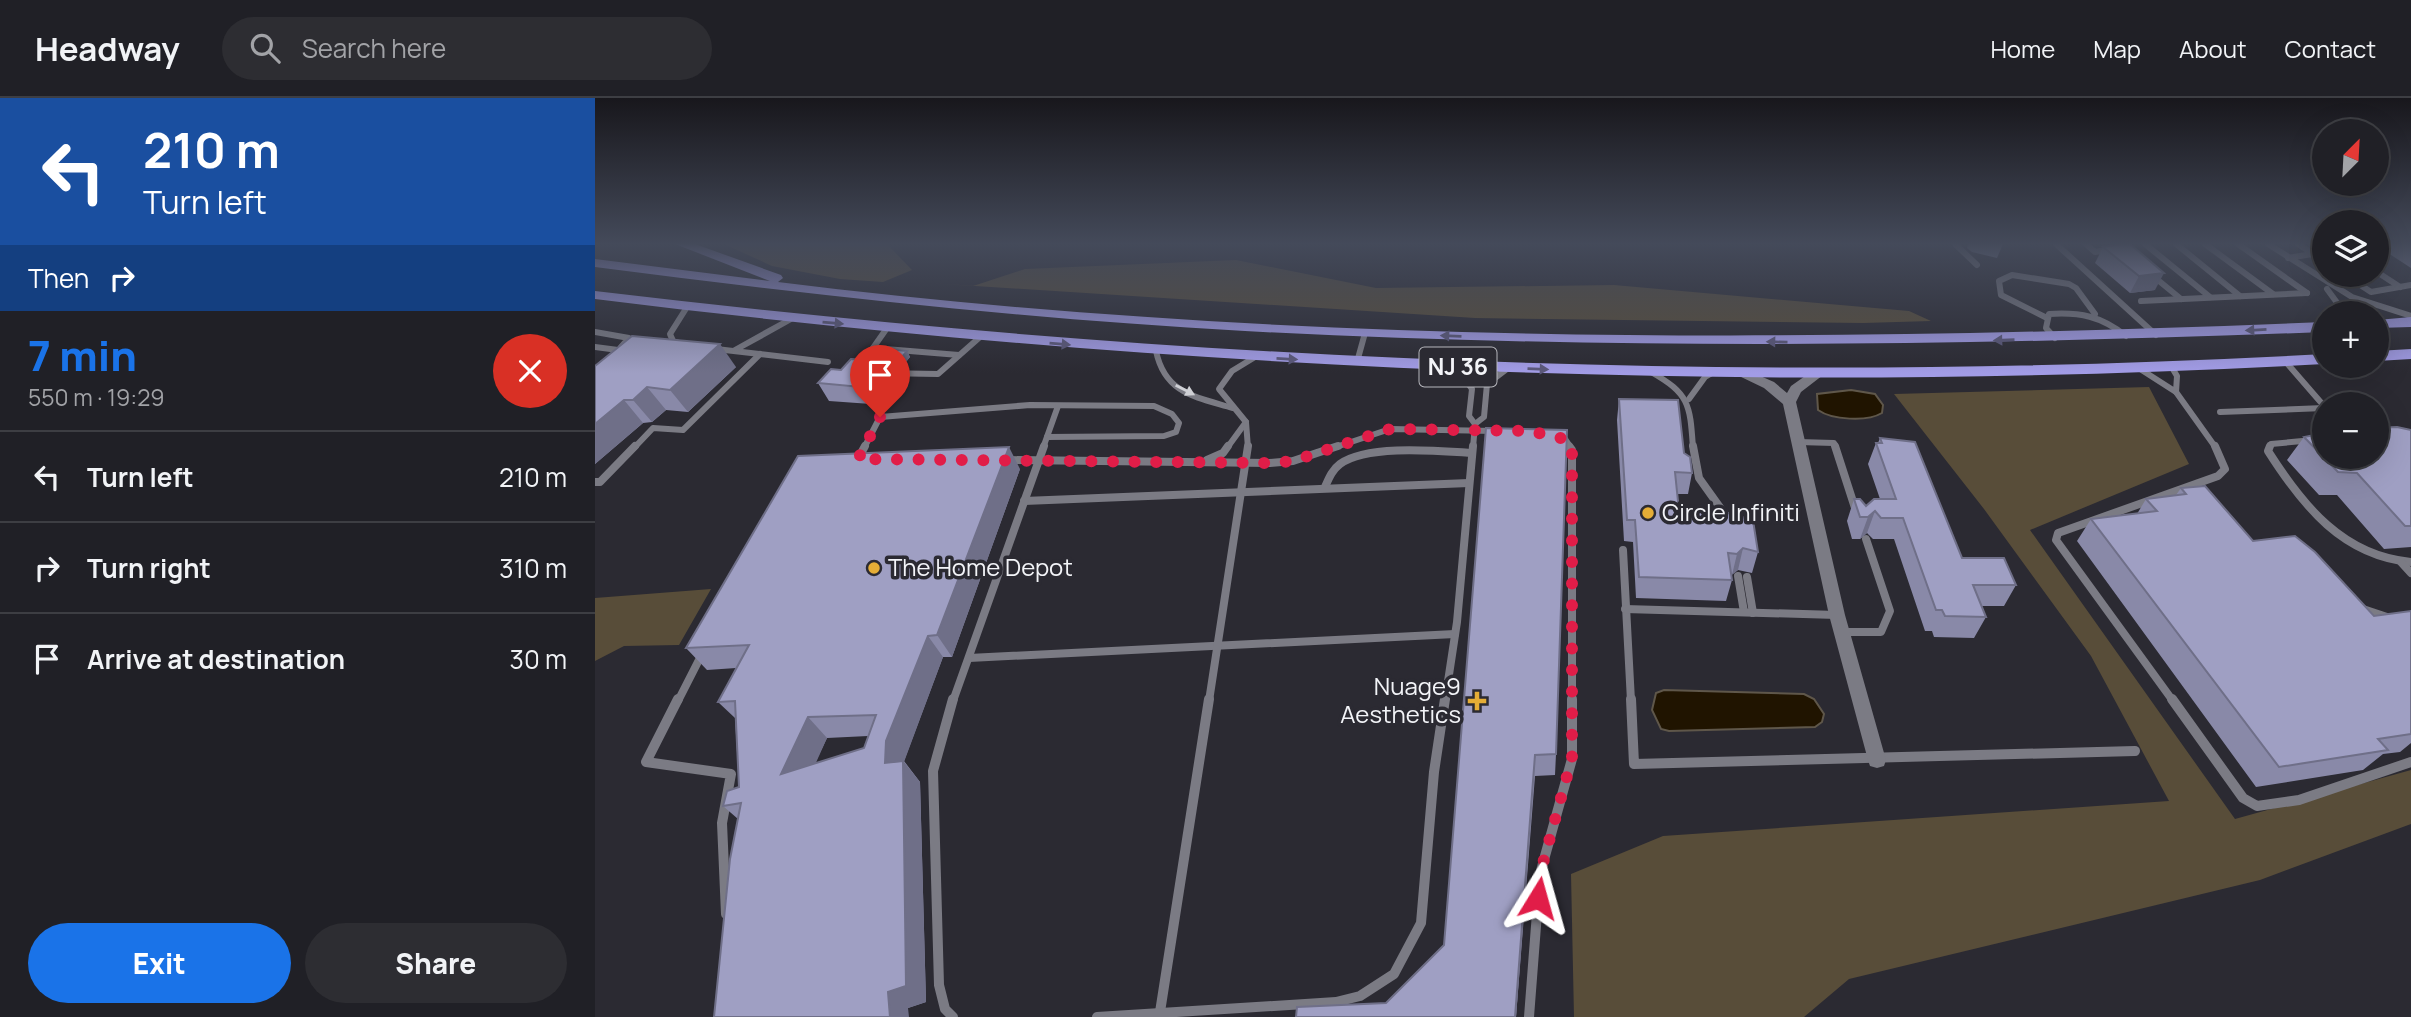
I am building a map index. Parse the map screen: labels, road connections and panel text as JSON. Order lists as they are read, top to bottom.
{
  "streets": {
    "highway": ["NJ 36"]
  },
  "places": {
    "other": ["Circle Infiniti", "The Home Depot"],
    "health": ["Nuage9 Aesthetics"]
  },
  "north": "top right",
  "page": {
    "header": "Headway",
    "search": "Search here",
    "nav": [
      "Home",
      "Map",
      "About",
      "Contact"
    ],
    "turn": ["210 m", "Turn left"],
    "map_buttons": ["+", "−"],
    "then": "Then",
    "heading": ["7 min", "550 m · 19:29"],
    "list": [
      {
        "name": "Turn left",
        "value": "210 m"
      },
      {
        "name": "Turn right",
        "value": "310 m"
      },
      {
        "name": "Arrive at destination",
        "value": "30 m"
      }
    ],
    "buttons": ["Exit", "Share"]
  }
}
